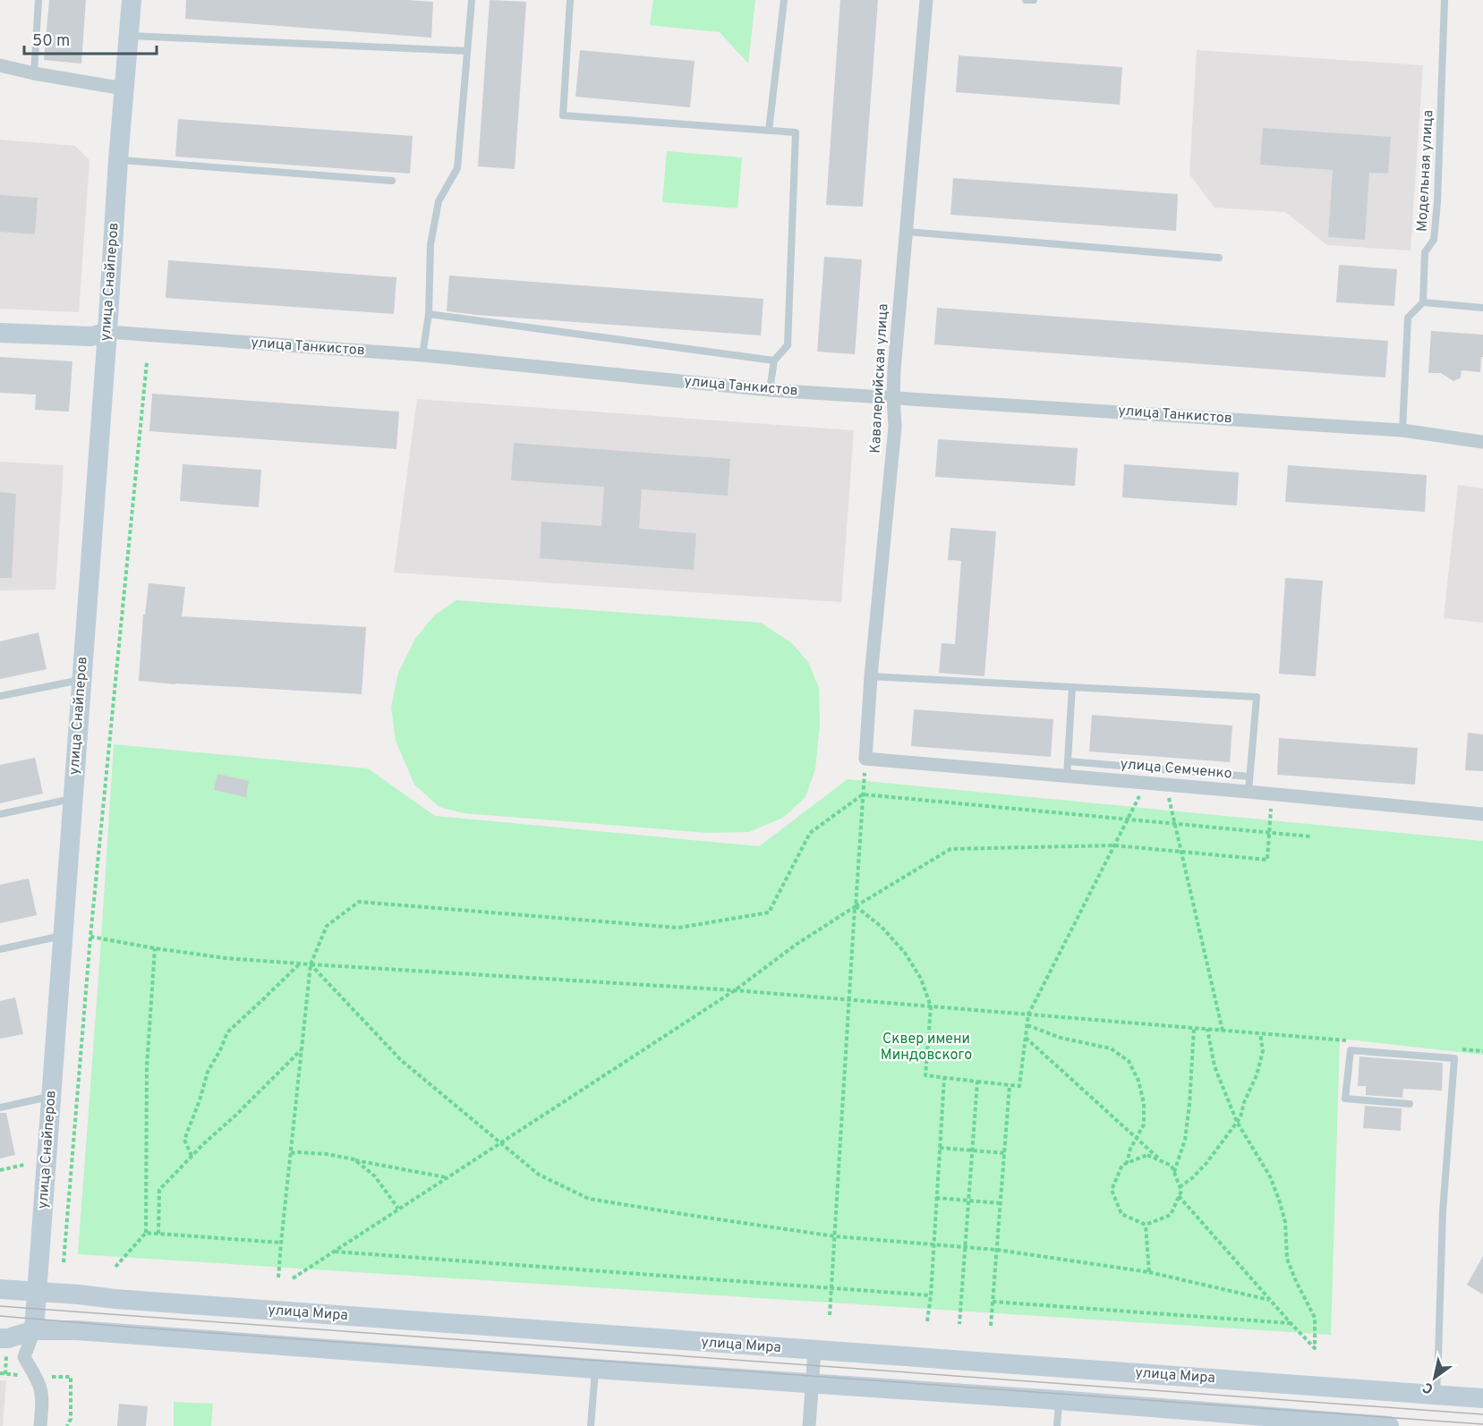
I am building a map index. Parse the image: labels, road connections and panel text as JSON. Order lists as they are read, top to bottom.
{
  "streets": {
    "main road": ["улица Снайперов", "улица Танкистов", "улица Мира"],
    "street": ["Кавалерийская улица", "улица Семченко"],
    "lane": ["Модельная улица"]
  },
  "crossings": [
    ["улица Снайперов", "улица Танкистов"],
    ["улица Снайперов", "улица Мира"],
    ["улица Танкистов", "Кавалерийская улица"],
    ["Кавалерийская улица", "улица Семченко"]
  ],
  "parks": ["Сквер имени Миндовского"],
  "scale_bar": "50 m",
  "north": "bottom left"
}
